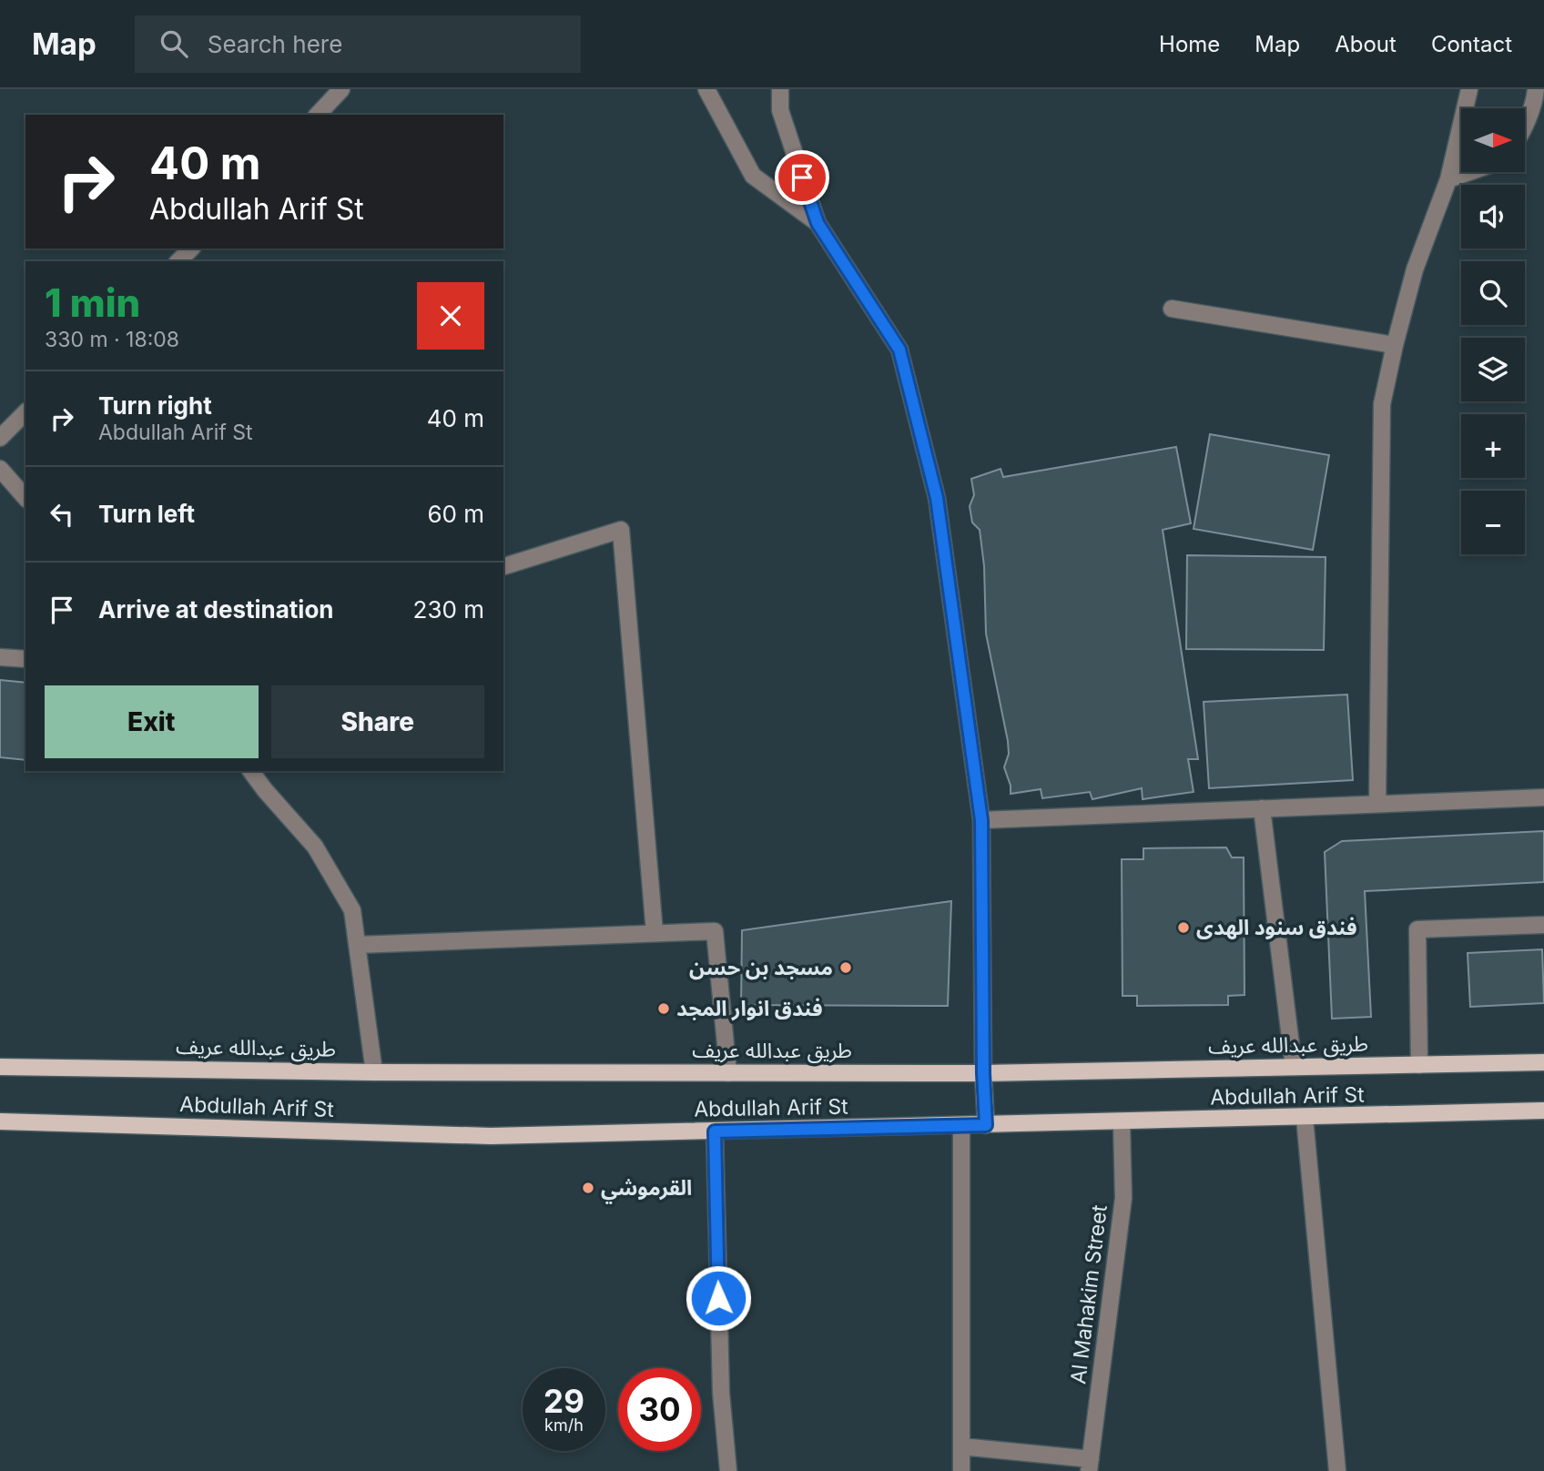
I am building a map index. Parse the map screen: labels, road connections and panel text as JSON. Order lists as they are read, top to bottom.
{
  "streets": {
    "main road": ["طريق عبدالله عريف", "Abdullah Arif St"],
    "street": ["Al Mahakim Street"]
  },
  "crossings": [
    ["Abdullah Arif St", "Al Mahakim Street"]
  ],
  "places": [
    "فندق سنود الهدى",
    "مسجد بن حسن",
    "فندق انوار المجد",
    "القرموشي"
  ],
  "north": "right",
  "page": {
    "header": "Map",
    "search": "Search here",
    "nav": [
      "Home",
      "Map",
      "About",
      "Contact"
    ],
    "map_buttons": ["+", "−"],
    "turn": ["40 m", "Abdullah Arif St"],
    "heading": ["1 min", "330 m · 18:08"],
    "list": [
      {
        "name": "Turn right",
        "note": "Abdullah Arif St",
        "value": "40 m"
      },
      {
        "name": "Turn left",
        "value": "60 m"
      },
      {
        "name": "Arrive at destination",
        "value": "230 m"
      }
    ],
    "buttons": ["Exit", "Share"],
    "speed": "29 km/h",
    "limit": "30"
  }
}
